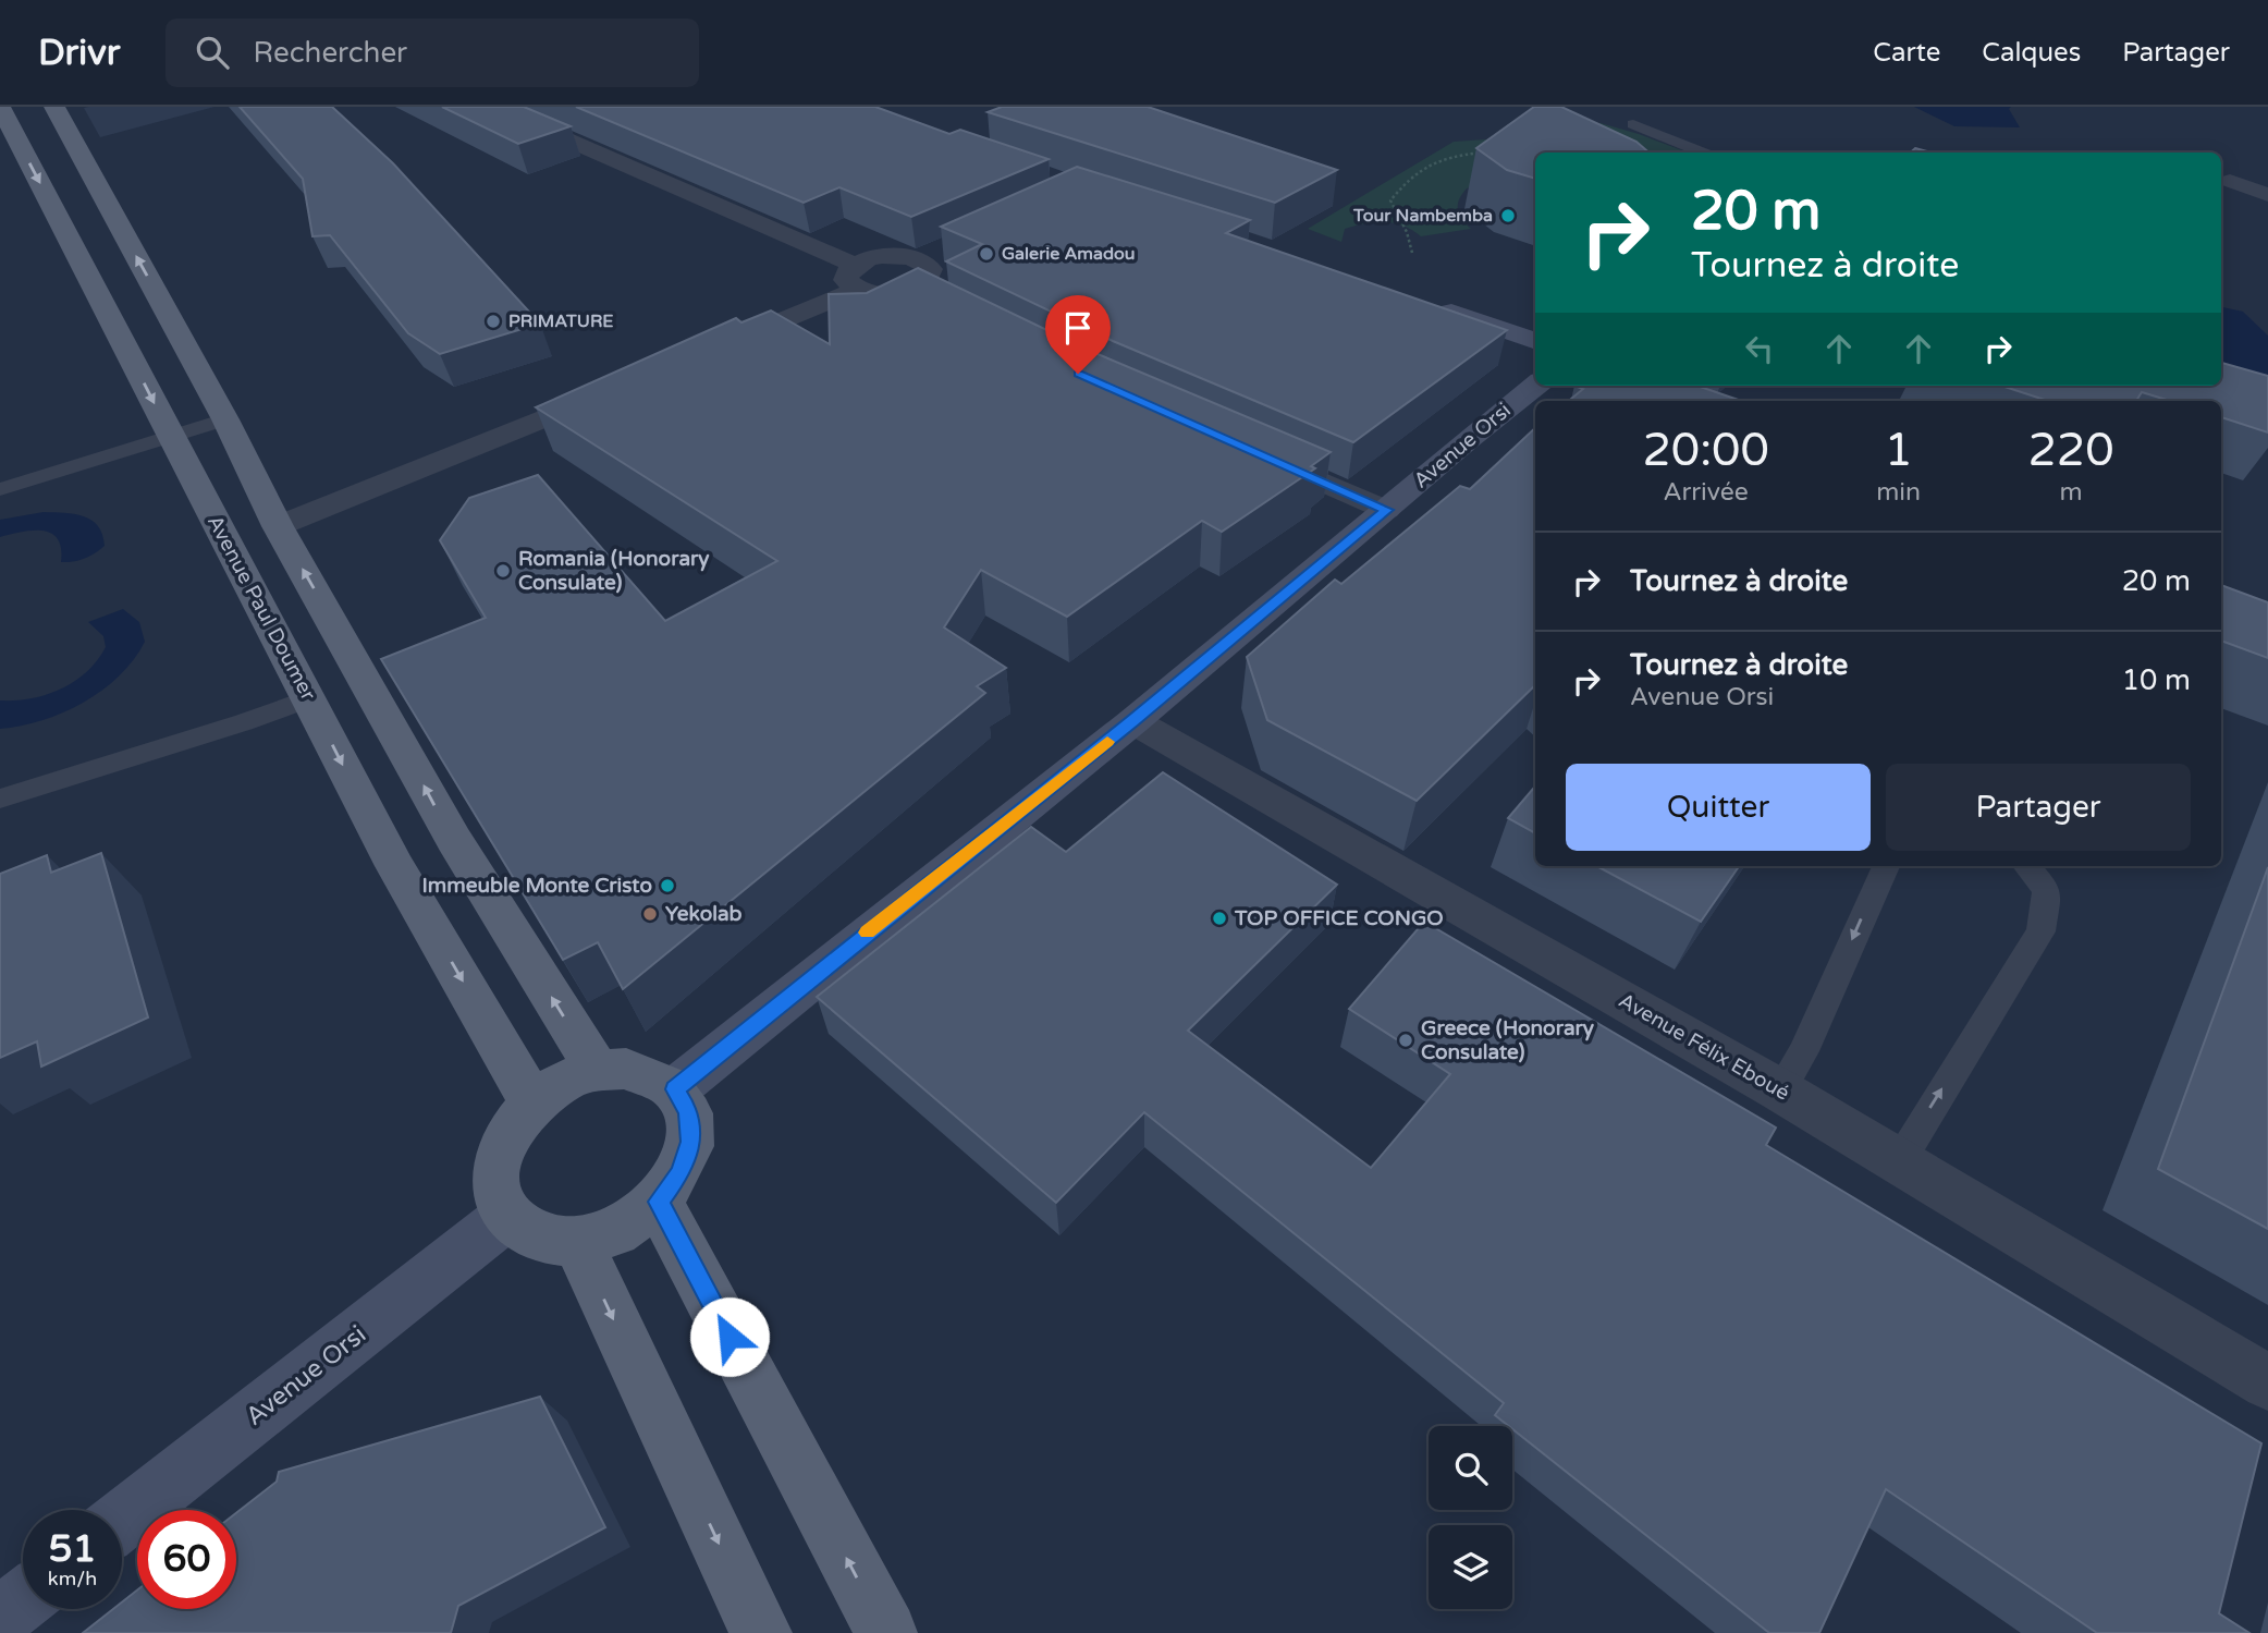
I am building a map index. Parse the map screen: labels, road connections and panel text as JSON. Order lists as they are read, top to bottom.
{
  "streets": {
    "main road": ["Avenue Orsi", "Avenue Paul Doumer"],
    "street": ["Avenue Félix Eboué"]
  },
  "crossings": [
    ["Avenue Orsi", "Avenue Paul Doumer"],
    ["Avenue Orsi", "Avenue Félix Eboué"]
  ],
  "places": [
    "Tour Nambemba",
    "Galerie Amadou",
    "PRIMATURE",
    "Romania (Honorary Consulate)",
    "Immeuble Monte Cristo",
    "Yekolab",
    "TOP OFFICE CONGO",
    "Greece (Honorary Consulate)"
  ],
  "page": {
    "header": "Drivr",
    "search": "Rechercher",
    "nav": ["Carte", "Calques", "Partager"],
    "turn": ["20 m", "Tournez à droite"],
    "eta": [
      "20:00",
      "Arrivée",
      "1",
      "min",
      "220",
      "m"
    ],
    "list": [
      {
        "name": "Tournez à droite",
        "value": "20 m"
      },
      {
        "name": "Tournez à droite",
        "note": "Avenue Orsi",
        "value": "10 m"
      }
    ],
    "buttons": ["Quitter", "Partager"],
    "speed": "51 km/h",
    "limit": "60"
  }
}
